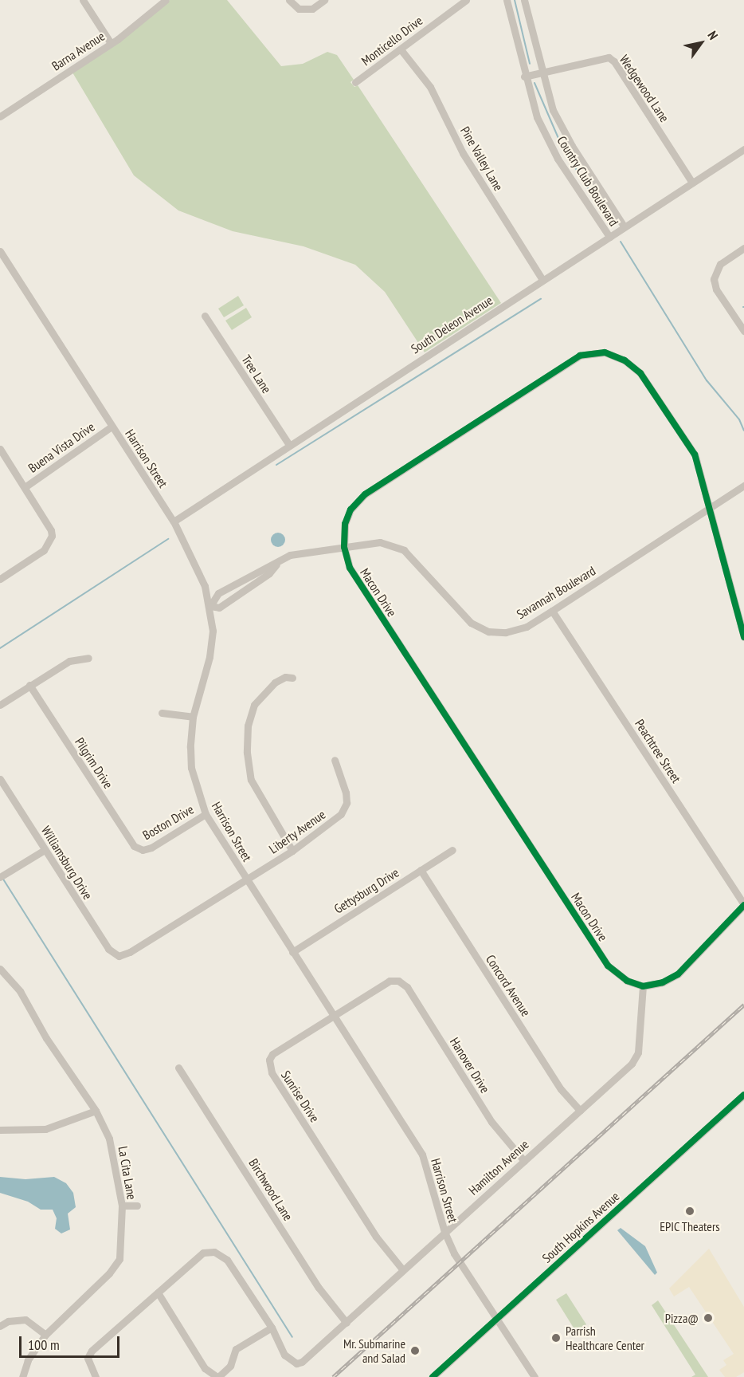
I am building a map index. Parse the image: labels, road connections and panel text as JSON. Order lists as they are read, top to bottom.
{
  "streets": {
    "street": [
      "Monticello Drive",
      "Barna Avenue",
      "Wedgewood Lane",
      "Pine Valley Lane",
      "Country Club Boulevard",
      "South Deleon Avenue",
      "Tree Lane",
      "Buena Vista Drive",
      "Harrison Street",
      "Macon Drive",
      "Savannah Boulevard",
      "Peachtree Street",
      "Pilgrim Drive",
      "Boston Drive",
      "Liberty Avenue",
      "Williamsburg Drive",
      "Gettysburg Drive",
      "Concord Avenue",
      "Hanover Drive",
      "Sunrise Drive",
      "Hamilton Avenue",
      "La Cita Lane",
      "Birchwood Lane",
      "South Hopkins Avenue"
    ]
  },
  "crossings": [
    ["Monticello Drive", "Pine Valley Lane"],
    ["Wedgewood Lane", "Country Club Boulevard"],
    ["Wedgewood Lane", "South Deleon Avenue"],
    ["Pine Valley Lane", "South Deleon Avenue"],
    ["Country Club Boulevard", "South Deleon Avenue"],
    ["South Deleon Avenue", "Tree Lane"],
    ["South Deleon Avenue", "Harrison Street"],
    ["Buena Vista Drive", "Harrison Street"],
    ["Harrison Street", "Savannah Boulevard"],
    ["Harrison Street", "Boston Drive"],
    ["Harrison Street", "Liberty Avenue"],
    ["Harrison Street", "Gettysburg Drive"],
    ["Harrison Street", "Sunrise Drive"],
    ["Harrison Street", "Hamilton Avenue"],
    ["Harrison Street", "South Hopkins Avenue"],
    ["Macon Drive", "Savannah Boulevard"],
    ["Macon Drive", "Hamilton Avenue"],
    ["Savannah Boulevard", "Peachtree Street"],
    ["Pilgrim Drive", "Boston Drive"],
    ["Liberty Avenue", "Williamsburg Drive"],
    ["Gettysburg Drive", "Concord Avenue"],
    ["Concord Avenue", "Hamilton Avenue"],
    ["Hanover Drive", "Sunrise Drive"],
    ["Hanover Drive", "Hamilton Avenue"],
    ["Sunrise Drive", "Hamilton Avenue"],
    ["Hamilton Avenue", "Birchwood Lane"]
  ],
  "places": [
    "EPIC Theaters",
    "Pizza@",
    "Parrish Healthcare Center",
    "Mr. Submarine and Salad"
  ],
  "scale_bar": "100 m",
  "north": "top right"
}
